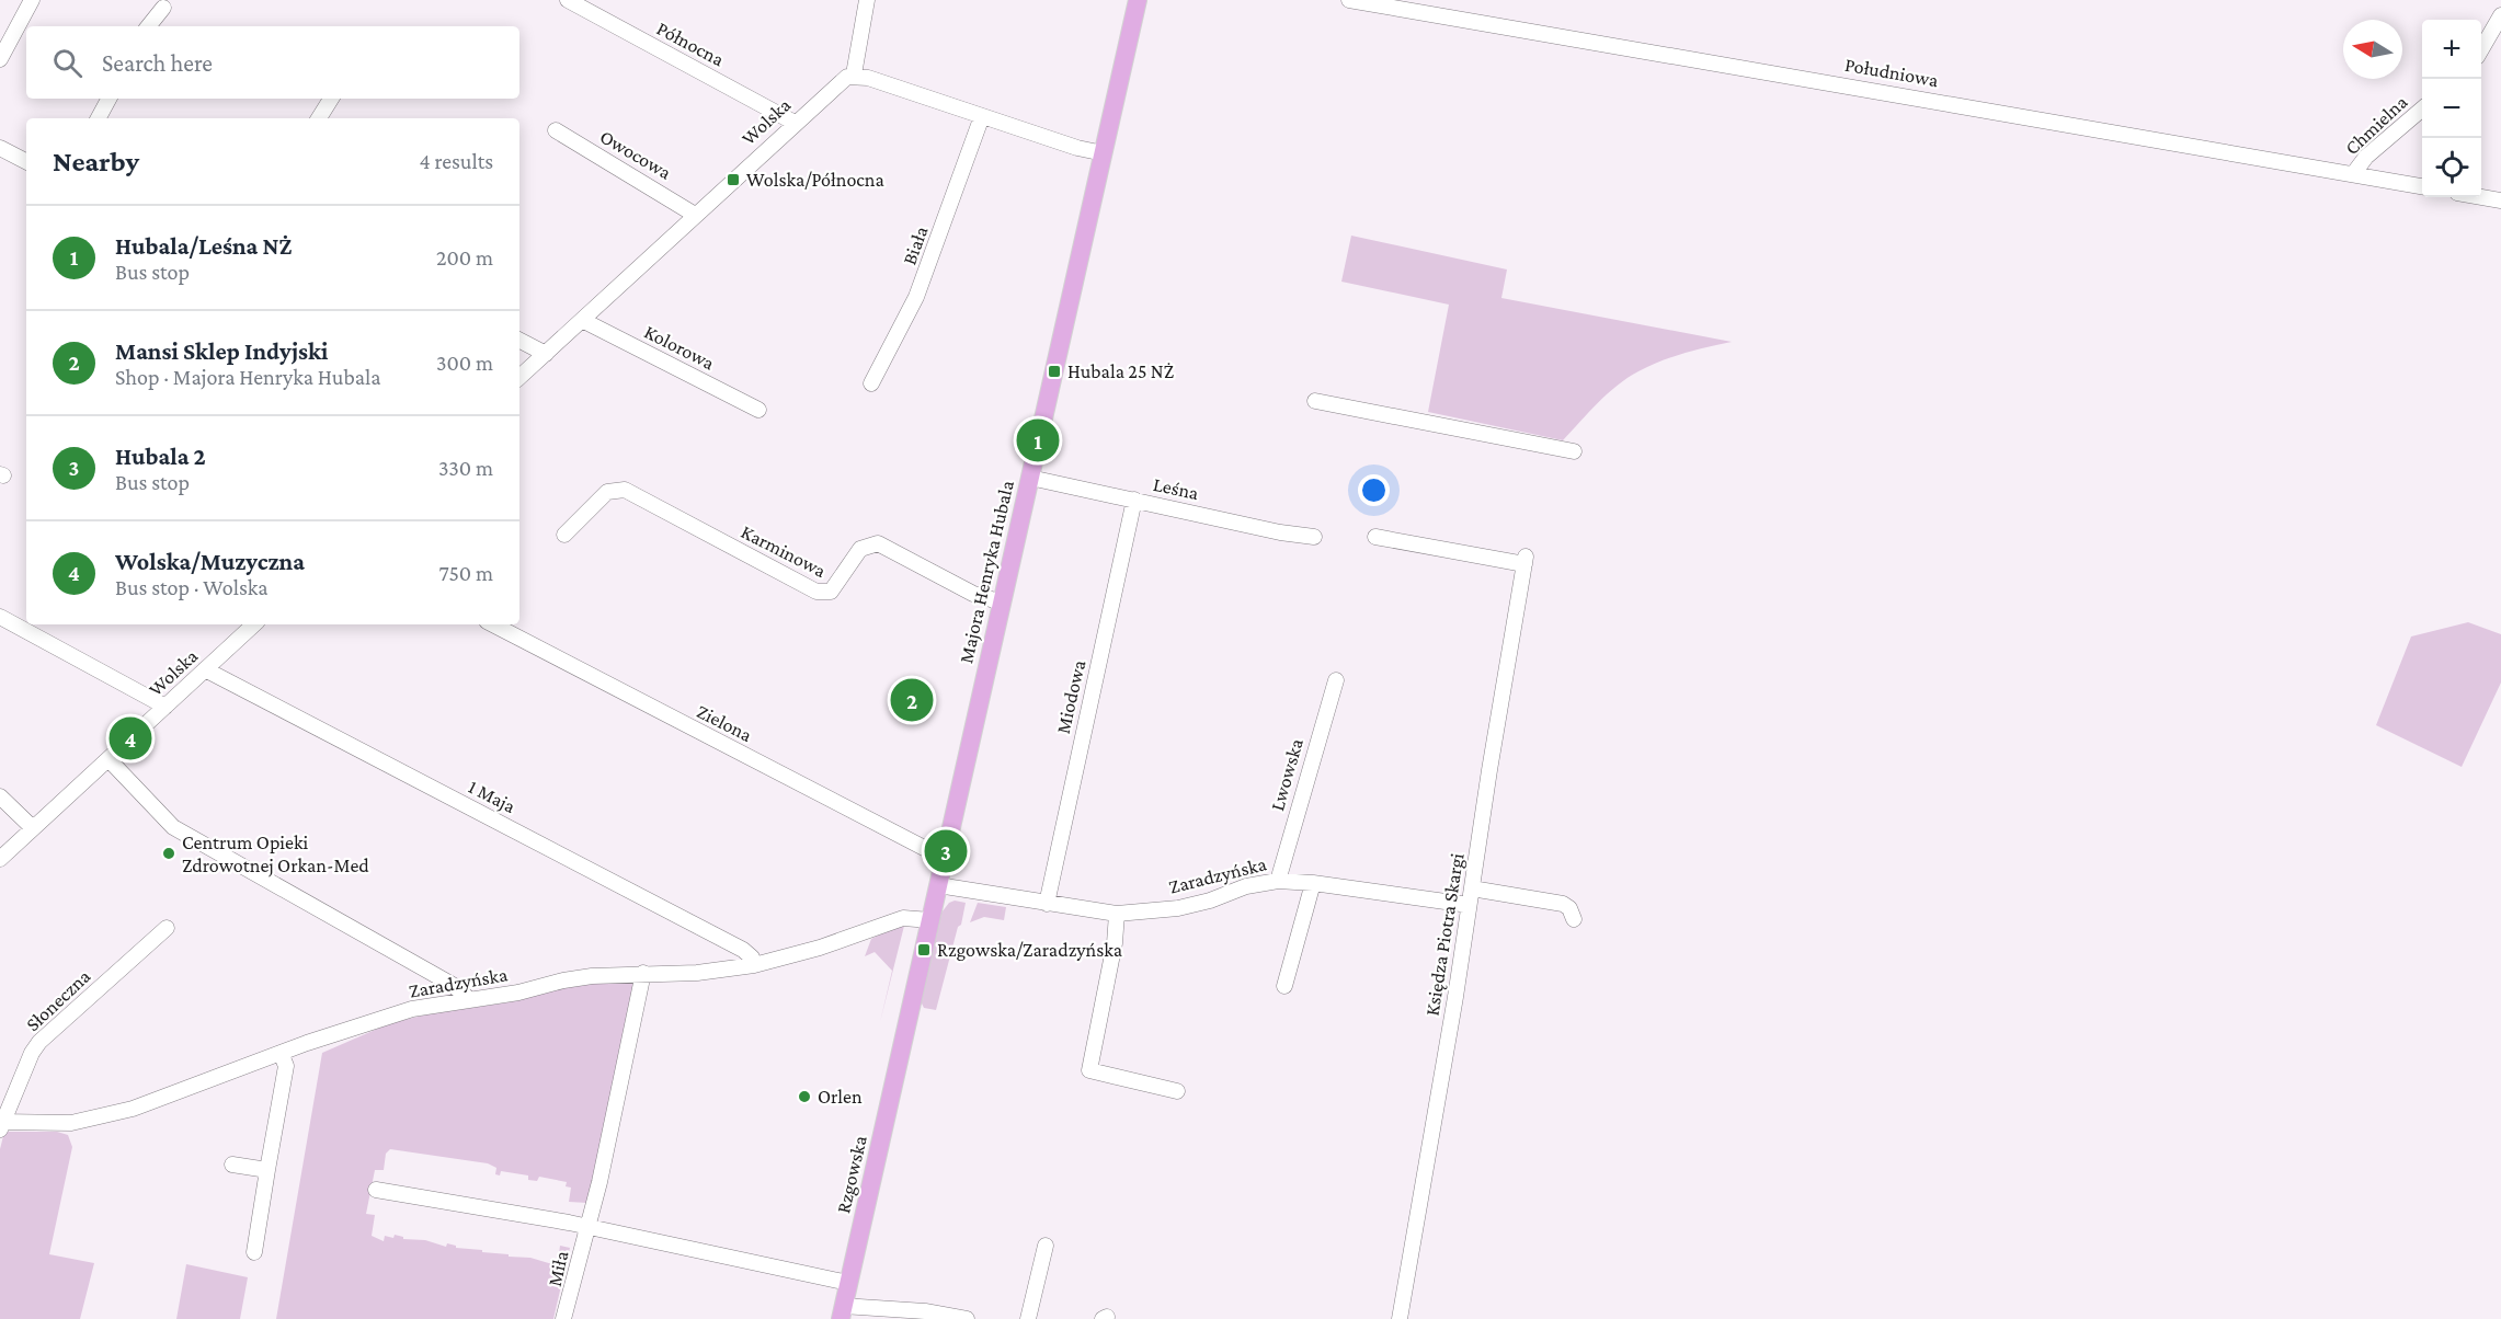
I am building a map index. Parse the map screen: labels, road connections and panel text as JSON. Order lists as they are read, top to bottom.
{
  "streets": {
    "main road": ["Majora Henryka Hubala", "Rzgowska"],
    "street": [
      "Północna",
      "Południowa",
      "Wolska",
      "Chmielna",
      "Owocowa",
      "Biała",
      "Kolorowa",
      "Leśna",
      "Karminowa",
      "Miodowa",
      "Zielona",
      "Lwowska",
      "1 Maja",
      "Zaradzyńska",
      "Księdza Piotra Skargi",
      "Słoneczna",
      "Miła"
    ]
  },
  "crossings": [
    ["Północna", "Wolska"],
    ["Południowa", "Chmielna"],
    ["Wolska", "Owocowa"],
    ["Wolska", "Kolorowa"],
    ["Wolska", "1 Maja"],
    ["Leśna", "Majora Henryka Hubala"],
    ["Leśna", "Miodowa"],
    ["Karminowa", "Majora Henryka Hubala"],
    ["Majora Henryka Hubala", "Zielona"],
    ["Majora Henryka Hubala", "Zaradzyńska"],
    ["Majora Henryka Hubala", "Rzgowska"],
    ["Miodowa", "Zaradzyńska"],
    ["Lwowska", "Zaradzyńska"],
    ["1 Maja", "Zaradzyńska"],
    ["Zaradzyńska", "Księdza Piotra Skargi"],
    ["Zaradzyńska", "Słoneczna"],
    ["Zaradzyńska", "Rzgowska"],
    ["Zaradzyńska", "Miła"]
  ],
  "places": {
    "transit": ["Wolska/Północna", "Hubala 25 NŻ", "Rzgowska/Zaradzyńska"],
    "other": ["Centrum Opieki Zdrowotnej Orkan-Med", "Orlen"]
  },
  "north": "left",
  "page": {
    "map_buttons": ["+", "−"],
    "search": "Search here",
    "heading": ["Nearby", "4 results"],
    "list": [
      {
        "mark": "1",
        "name": "Hubala/Leśna NŻ",
        "note": "Bus stop",
        "value": "200 m"
      },
      {
        "mark": "2",
        "name": "Mansi Sklep Indyjski",
        "note": "Shop · Majora Henryka Hubala",
        "value": "300 m"
      },
      {
        "mark": "3",
        "name": "Hubala 2",
        "note": "Bus stop",
        "value": "330 m"
      },
      {
        "mark": "4",
        "name": "Wolska/Muzyczna",
        "note": "Bus stop · Wolska",
        "value": "750 m"
      }
    ],
    "pins": [
      "1",
      "2",
      "4",
      "3"
    ]
  }
}
